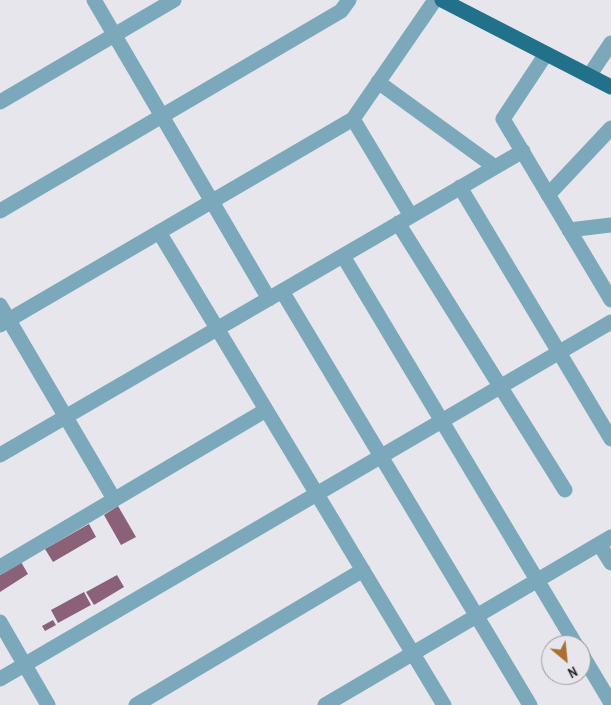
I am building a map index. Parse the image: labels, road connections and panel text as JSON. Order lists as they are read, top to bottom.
{
  "north": "bottom right"
}
